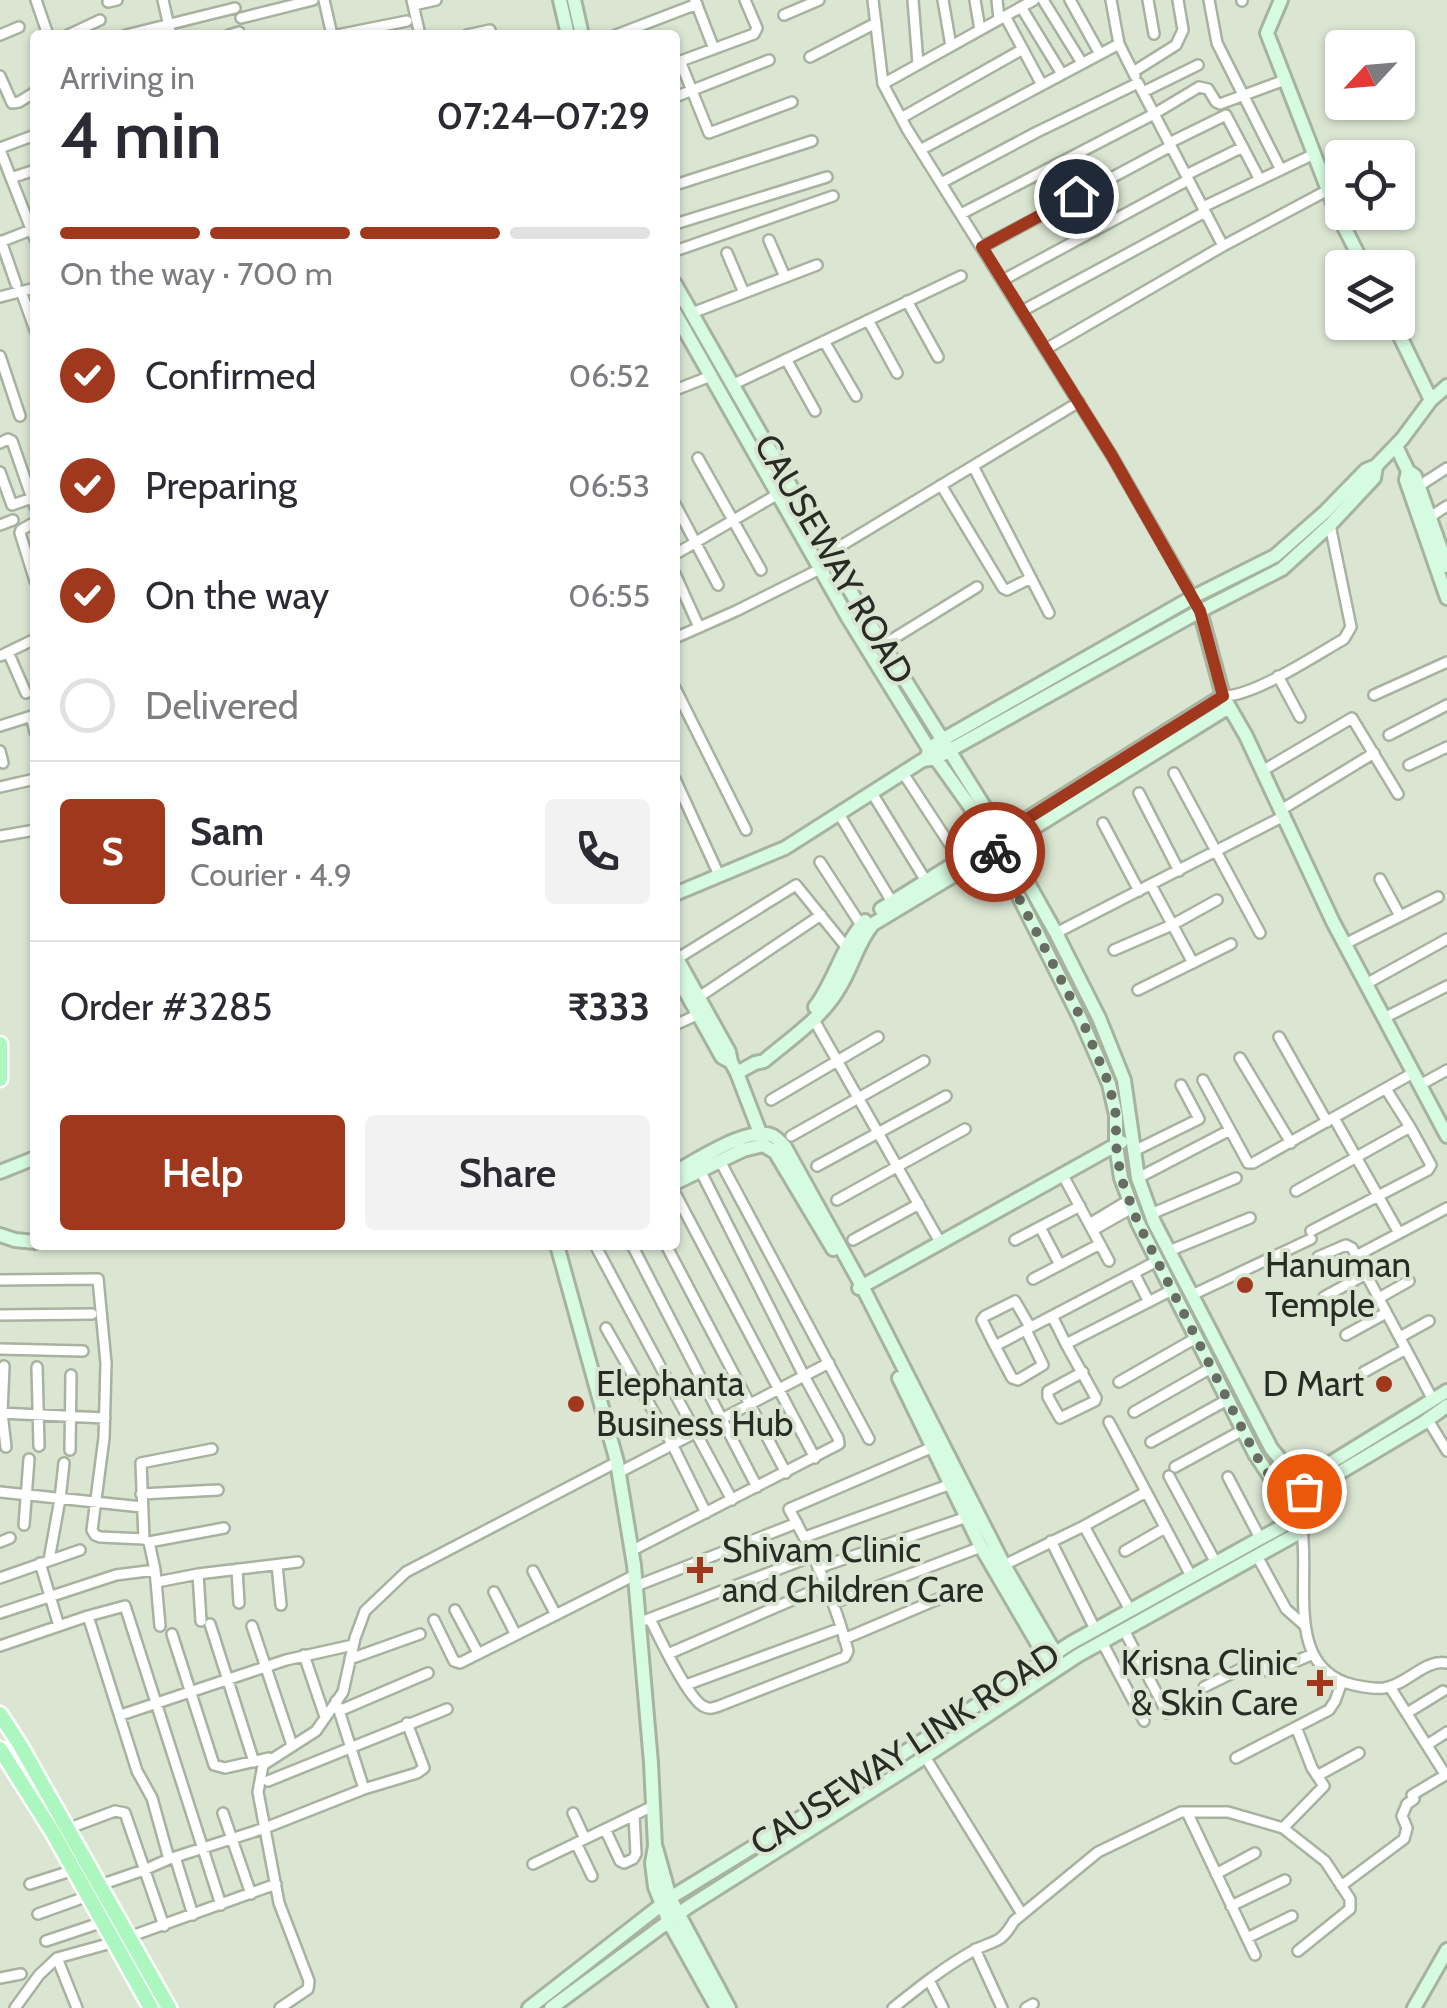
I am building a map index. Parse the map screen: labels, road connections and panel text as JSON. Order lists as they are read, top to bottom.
{
  "streets": {
    "street": ["CAUSEWAY ROAD", "CAUSEWAY LINK ROAD"]
  },
  "crossings": [
    ["CAUSEWAY ROAD", "CAUSEWAY LINK ROAD"]
  ],
  "places": {
    "other": ["Hanuman Temple", "D Mart", "Elephanta Business Hub"],
    "health": ["Shivam Clinic and Children Care", "Krisna Clinic & Skin Care"]
  },
  "north": "bottom left",
  "page": {
    "heading": ["4 min", "Arriving in", "07:24–07:29"],
    "panel": [
      "Sam",
      "Courier · 4.9",
      "Order #3285",
      "₹333"
    ],
    "bar": "On the way · 700 m",
    "list": [
      ["Confirmed", "06:52"],
      ["Preparing", "06:53"],
      ["On the way", "06:55"],
      "Delivered"
    ],
    "round": "S",
    "buttons": ["Help", "Share"]
  }
}
